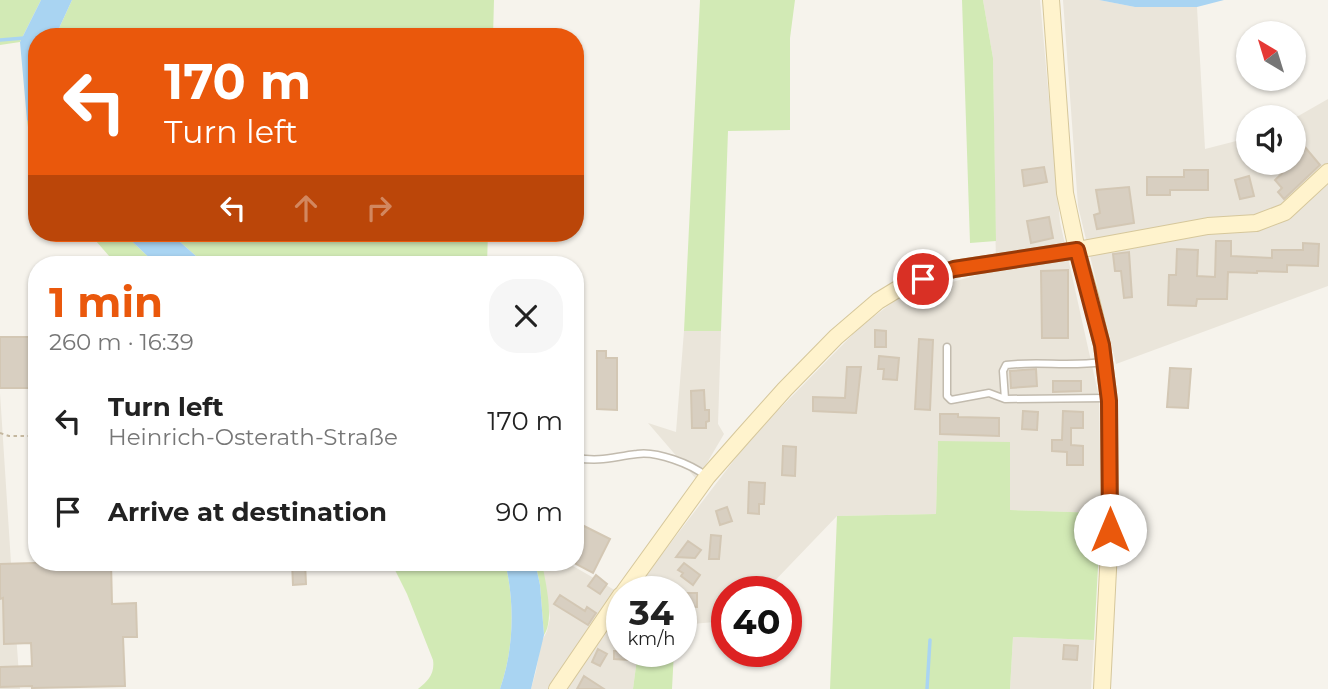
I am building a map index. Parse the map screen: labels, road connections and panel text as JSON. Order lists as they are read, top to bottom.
{
  "north": "top left",
  "page": {
    "turn": ["170 m", "Turn left"],
    "heading": ["1 min", "260 m · 16:39"],
    "list": [
      {
        "name": "Turn left",
        "note": "Heinrich-Osterath-Straße",
        "value": "170 m"
      },
      {
        "name": "Arrive at destination",
        "value": "90 m"
      }
    ],
    "speed": "34 km/h",
    "limit": "40"
  }
}
